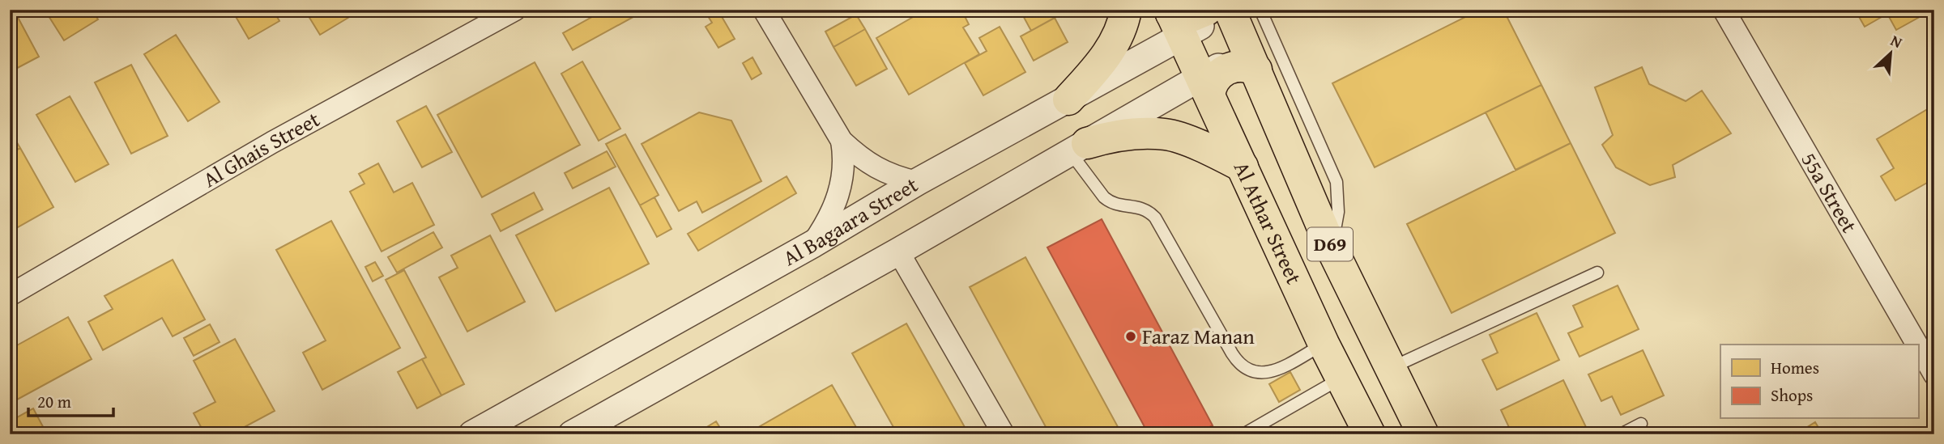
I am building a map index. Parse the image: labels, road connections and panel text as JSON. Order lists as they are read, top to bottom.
{
  "streets": {
    "main road": ["Al Athar Street", "D69"],
    "street": ["Al Ghais Street", "55a Street", "Al Bagaara Street"]
  },
  "crossings": [
    ["Al Bagaara Street", "Al Athar Street"],
    ["Al Bagaara Street", "D69"]
  ],
  "places": ["Faraz Manan"],
  "legend": ["Homes", "Shops"],
  "scale_bar": "20 m",
  "north": "top right"
}
